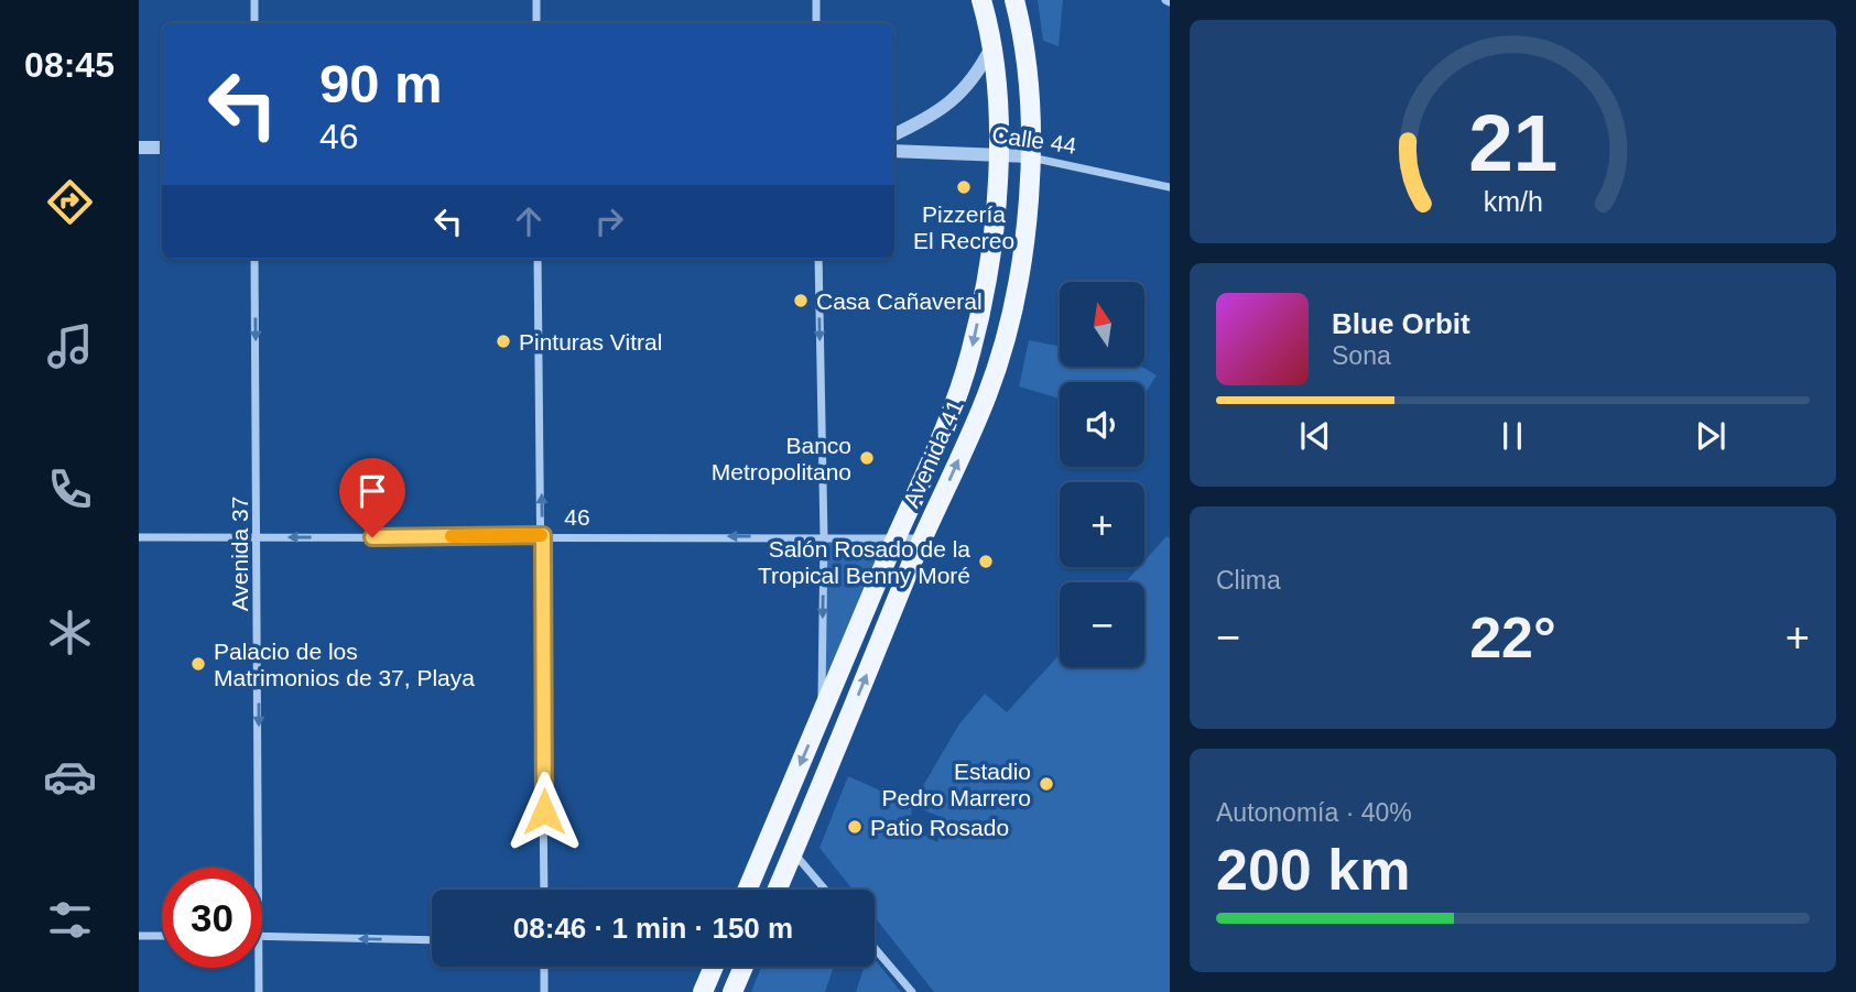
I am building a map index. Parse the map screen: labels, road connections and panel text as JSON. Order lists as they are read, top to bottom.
{
  "streets": {
    "main road": ["Avenida 41"],
    "street": ["Calle 44", "46", "Avenida 37"]
  },
  "crossings": [
    ["Calle 44", "Avenida 41"],
    ["Avenida 41", "46"],
    ["46", "Avenida 37"]
  ],
  "one_way": ["46", "Avenida 37"],
  "places": [
    "Pizzería El Recreo",
    "Casa Cañaveral",
    "Pinturas Vitral",
    "Banco Metropolitano",
    "Salón Rosado de la Tropical Benny Moré",
    "Palacio de los Matrimonios de 37, Playa",
    "Estadio Pedro Marrero",
    "Patio Rosado"
  ],
  "north": "top",
  "page": {
    "tabs": "08:45",
    "turn": ["90 m", "46"],
    "map_buttons": ["+", "−"],
    "song": ["Blue Orbit", "Sona"],
    "tile": [
      "Clima",
      ["Autonomía · 40%", "200 km"]
    ],
    "heat": ["−", "22°", "+"],
    "limit": "30",
    "trip": "08:46 · 1 min · 150 m",
    "gauge": ["21", "km/h"]
  }
}
